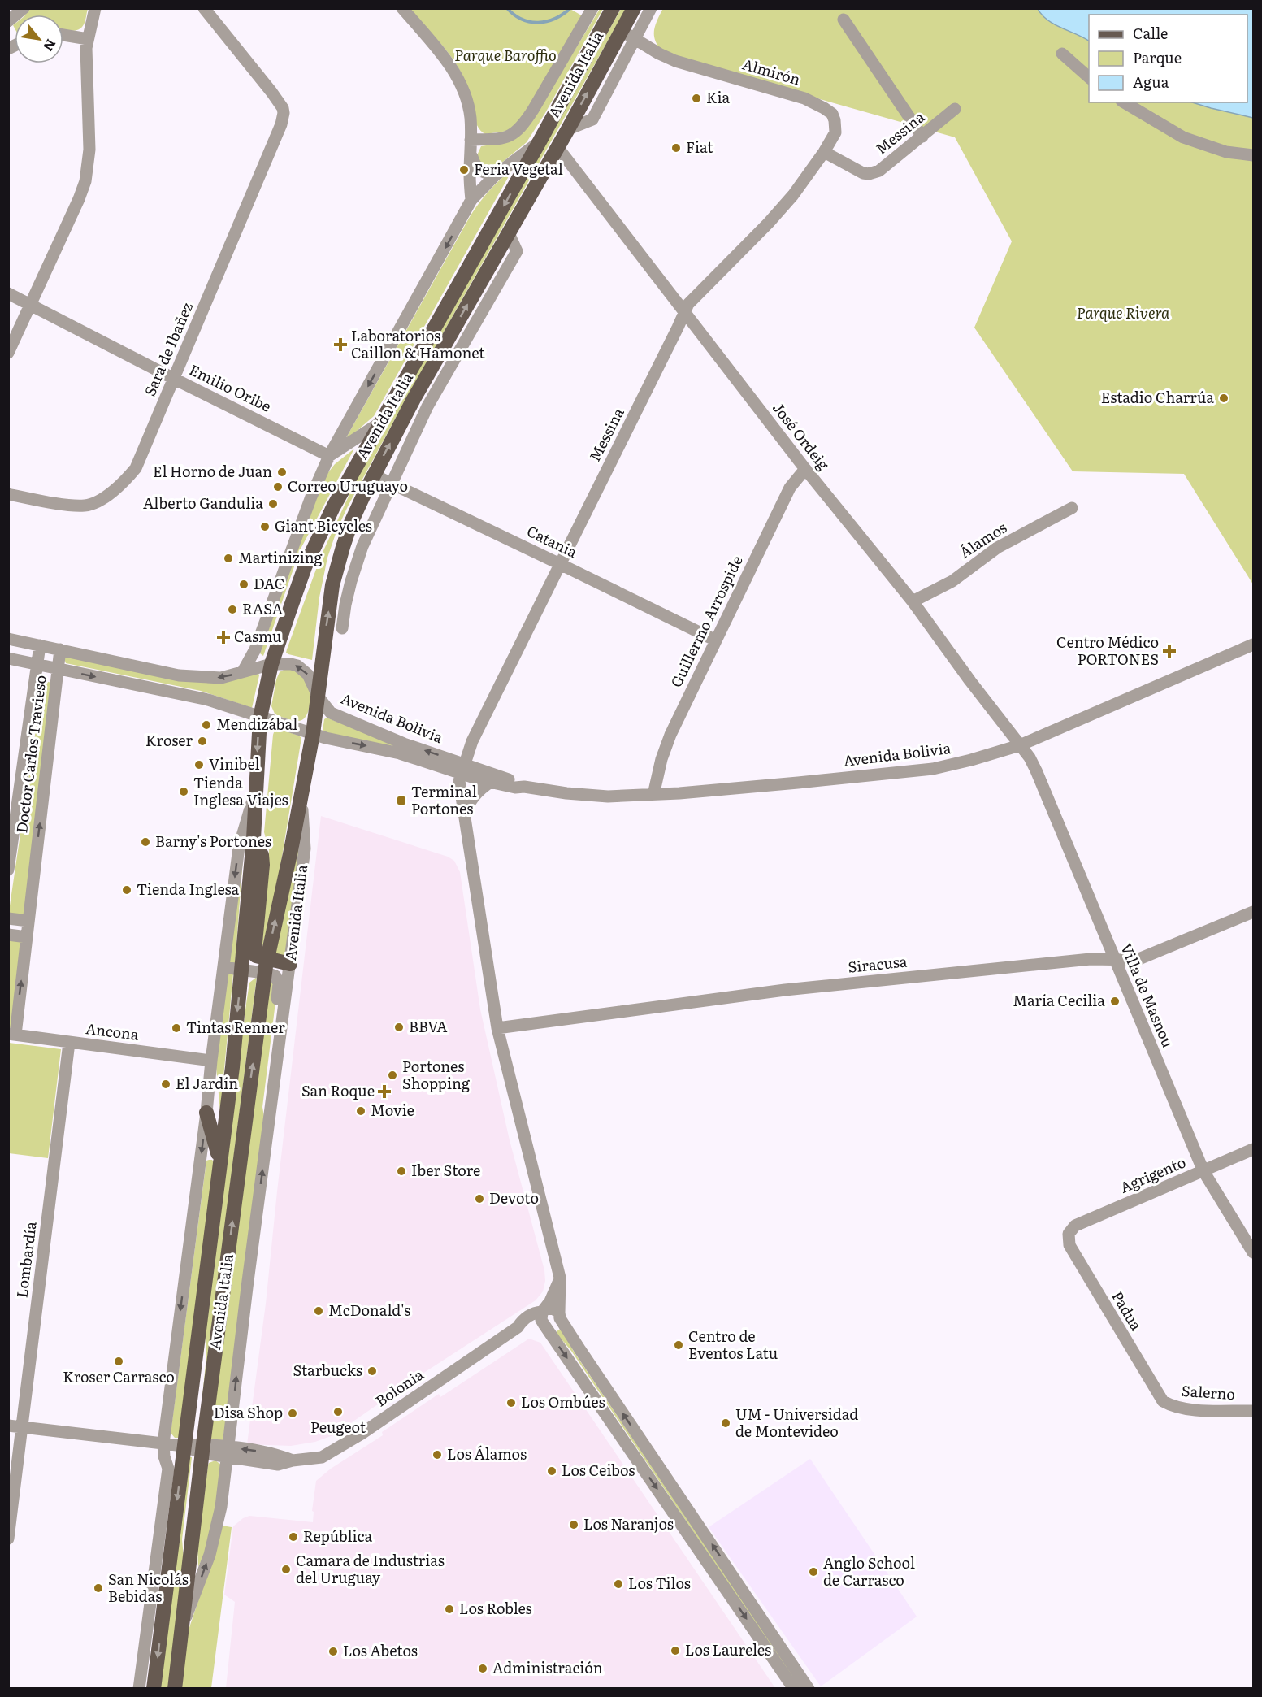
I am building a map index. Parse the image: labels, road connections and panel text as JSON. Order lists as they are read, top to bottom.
{
  "streets": {
    "main road": ["Avenida Italia"],
    "street": [
      "Almirón",
      "Messina",
      "Sara de Ibañez",
      "Emilio Oribe",
      "José Ordeig",
      "Álamos",
      "Catania",
      "Guillermo Arrospide",
      "Avenida Bolivia",
      "Doctor Carlos Travieso",
      "Siracusa",
      "Villa de Masnou",
      "Ancona",
      "Agrigento",
      "Lombardía",
      "Padua",
      "Bolonia",
      "Salerno"
    ]
  },
  "crossings": [
    ["Almirón", "Avenida Italia"],
    ["Almirón", "Messina"],
    ["Avenida Italia", "Emilio Oribe"],
    ["Avenida Italia", "José Ordeig"],
    ["Avenida Italia", "Catania"],
    ["Avenida Italia", "Avenida Bolivia"],
    ["Avenida Italia", "Ancona"],
    ["Avenida Italia", "Bolonia"],
    ["Messina", "José Ordeig"],
    ["Messina", "Catania"],
    ["Messina", "Avenida Bolivia"],
    ["Sara de Ibañez", "Emilio Oribe"],
    ["José Ordeig", "Álamos"],
    ["José Ordeig", "Guillermo Arrospide"],
    ["José Ordeig", "Avenida Bolivia"],
    ["José Ordeig", "Villa de Masnou"],
    ["Catania", "Guillermo Arrospide"],
    ["Guillermo Arrospide", "Avenida Bolivia"],
    ["Avenida Bolivia", "Doctor Carlos Travieso"],
    ["Avenida Bolivia", "Villa de Masnou"],
    ["Doctor Carlos Travieso", "Ancona"],
    ["Siracusa", "Villa de Masnou"],
    ["Villa de Masnou", "Agrigento"],
    ["Ancona", "Lombardía"],
    ["Agrigento", "Padua"],
    ["Lombardía", "Bolonia"],
    ["Padua", "Salerno"]
  ],
  "parks": ["Parque Baroffio", "Parque Rivera"],
  "places": {
    "other": [
      "Kia",
      "Fiat",
      "Feria Vegetal",
      "Estadio Charrúa",
      "El Horno de Juan",
      "Correo Uruguayo",
      "Alberto Gandulia",
      "Giant Bicycles",
      "Martinizing",
      "DAC",
      "RASA",
      "Mendizábal",
      "Kroser",
      "Vinibel",
      "Tienda Inglesa Viajes",
      "Barny's Portones",
      "Tienda Inglesa",
      "María Cecilia",
      "BBVA",
      "Tintas Renner",
      "Portones Shopping",
      "El Jardín",
      "Movie",
      "Iber Store",
      "Devoto",
      "McDonald's",
      "Centro de Eventos Latu",
      "Kroser Carrasco",
      "Starbucks",
      "Los Ombúes",
      "Peugeot",
      "Disa Shop",
      "UM - Universidad de Montevideo",
      "Los Álamos",
      "Los Ceibos",
      "Los Naranjos",
      "República",
      "Camara de Industrias del Uruguay",
      "Anglo School de Carrasco",
      "Los Tilos",
      "San Nicolás Bebidas",
      "Los Robles",
      "Los Laureles",
      "Los Abetos",
      "Administración"
    ],
    "health": [
      "Laboratorios Caillon & Hamonet",
      "Casmu",
      "Centro Médico PORTONES",
      "San Roque"
    ],
    "transit": ["Terminal Portones"]
  },
  "legend": ["Calle", "Parque", "Agua"],
  "north": "bottom right"
}
